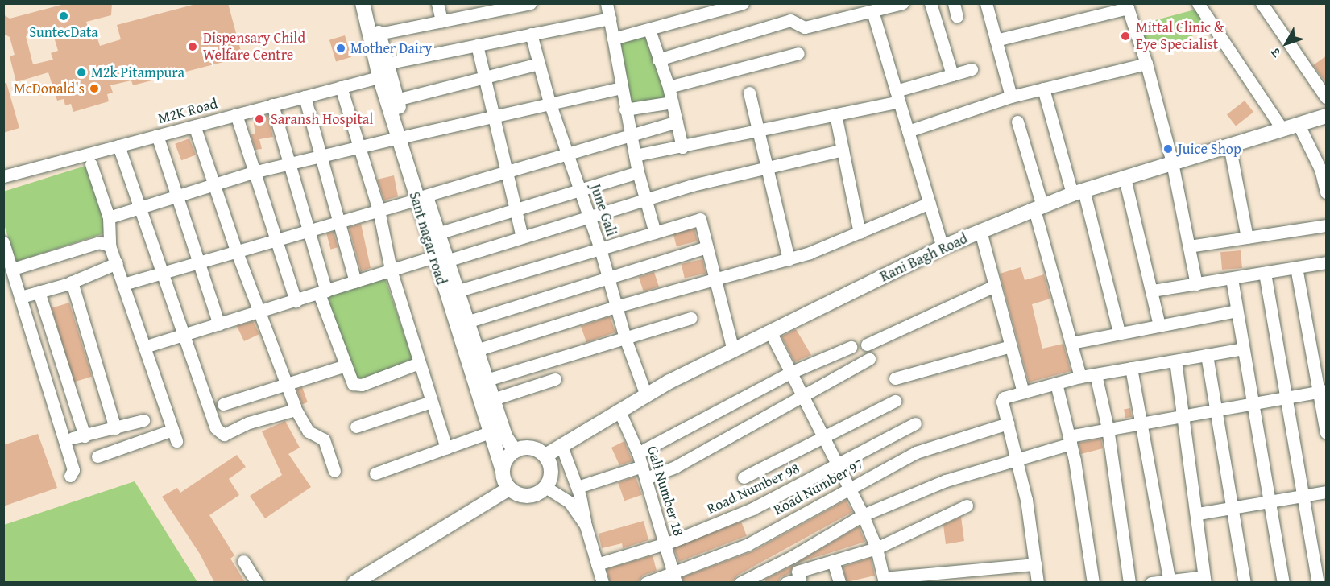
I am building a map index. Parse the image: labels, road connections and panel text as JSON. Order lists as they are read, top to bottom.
{
  "streets": {
    "street": [
      "M2K Road",
      "June Gali",
      "Sant nagar road",
      "Rani Bagh Road",
      "Road Number 97",
      "Road Number 98",
      "Gali Number 18"
    ]
  },
  "crossings": [
    ["M2K Road", "June Gali"],
    ["M2K Road", "Sant nagar road"],
    ["June Gali", "Rani Bagh Road"],
    ["Sant nagar road", "Rani Bagh Road"],
    ["Rani Bagh Road", "Gali Number 18"],
    ["Road Number 97", "Gali Number 18"],
    ["Road Number 98", "Gali Number 18"]
  ],
  "places": [
    "SuntecData",
    "Mittal Clinic & Eye Specialist",
    "Dispensary Child Welfare Centre",
    "Mother Dairy",
    "M2k Pitampura",
    "McDonald's",
    "Saransh Hospital",
    "Juice Shop"
  ],
  "north": "bottom left"
}
